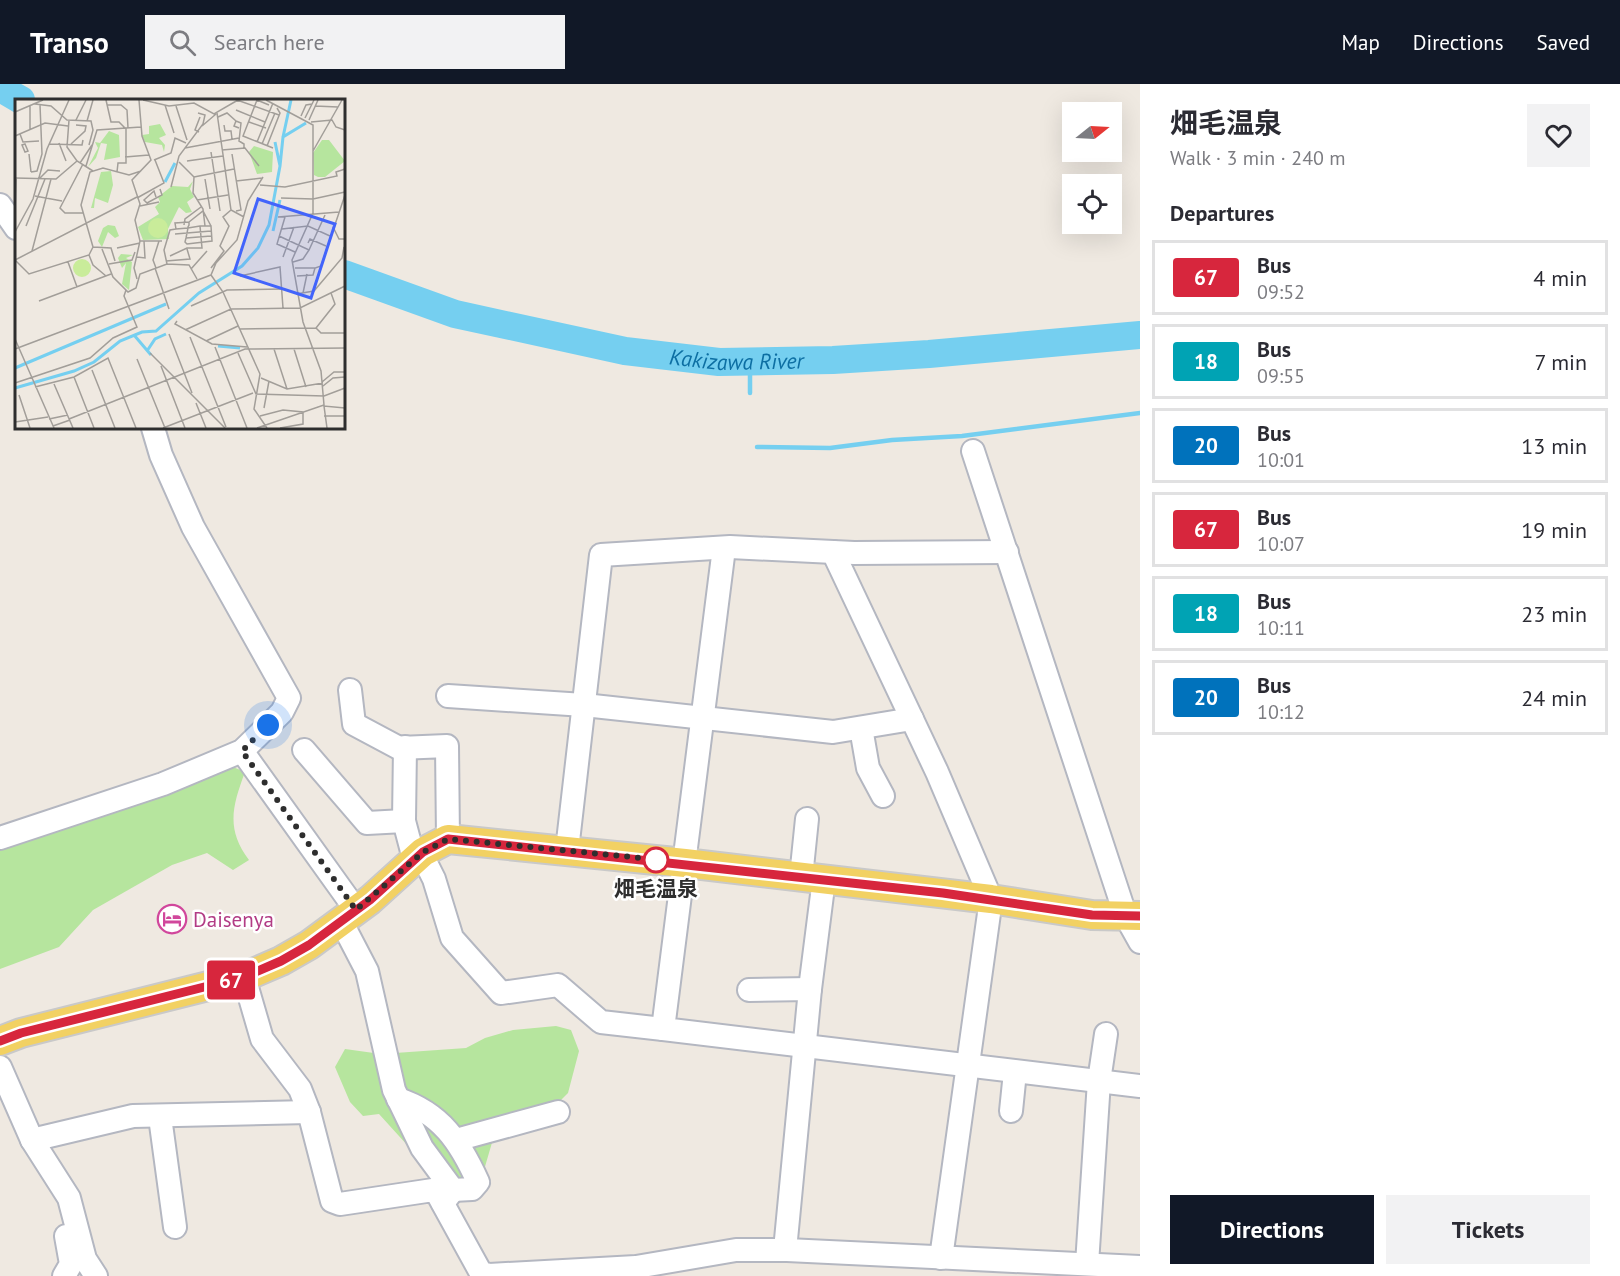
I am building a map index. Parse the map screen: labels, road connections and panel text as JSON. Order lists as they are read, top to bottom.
{
  "water": ["Kakizawa River"],
  "places": {
    "other": ["畑毛温泉"],
    "hotel": ["Daisenya"]
  },
  "lines": ["bus line 67"],
  "north": "right",
  "page": {
    "header": "Transo",
    "search": "Search here",
    "nav": ["Map", "Directions", "Saved"],
    "on_map": "67",
    "heading": [
      ["畑毛温泉", "Walk · 3 min · 240 m"],
      "Departures"
    ],
    "list": [
      {
        "mark": "67",
        "name": "Bus",
        "note": "09:52",
        "value": "4 min"
      },
      {
        "mark": "18",
        "name": "Bus",
        "note": "09:55",
        "value": "7 min"
      },
      {
        "mark": "20",
        "name": "Bus",
        "note": "10:01",
        "value": "13 min"
      },
      {
        "mark": "67",
        "name": "Bus",
        "note": "10:07",
        "value": "19 min"
      },
      {
        "mark": "18",
        "name": "Bus",
        "note": "10:11",
        "value": "23 min"
      },
      {
        "mark": "20",
        "name": "Bus",
        "note": "10:12",
        "value": "24 min"
      }
    ],
    "buttons": ["Directions", "Tickets"]
  }
}
